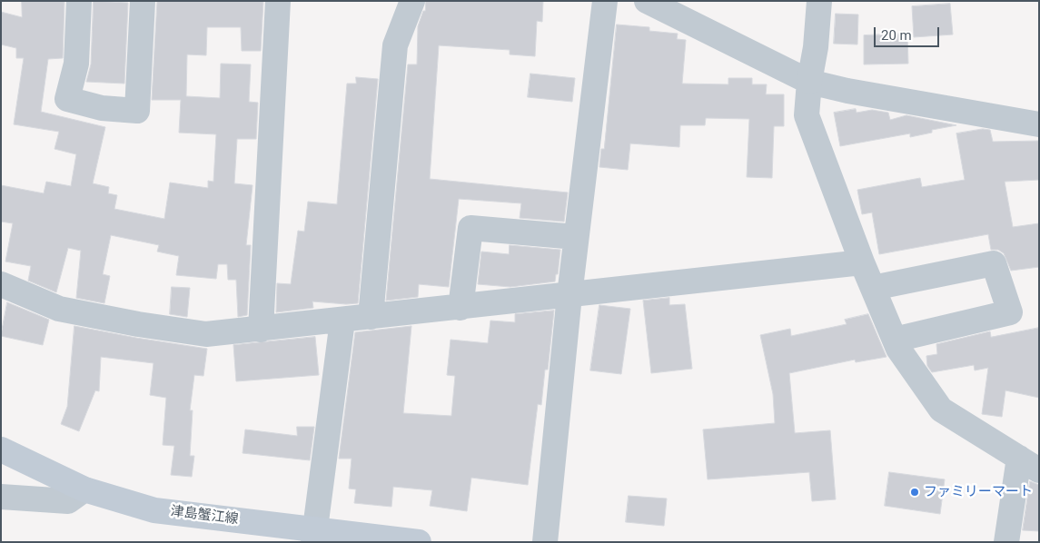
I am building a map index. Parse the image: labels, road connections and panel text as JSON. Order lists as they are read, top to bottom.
{
  "streets": {
    "main road": ["津島蟹江線"]
  },
  "places": ["ファミリーマート"],
  "scale_bar": "20 m"
}
